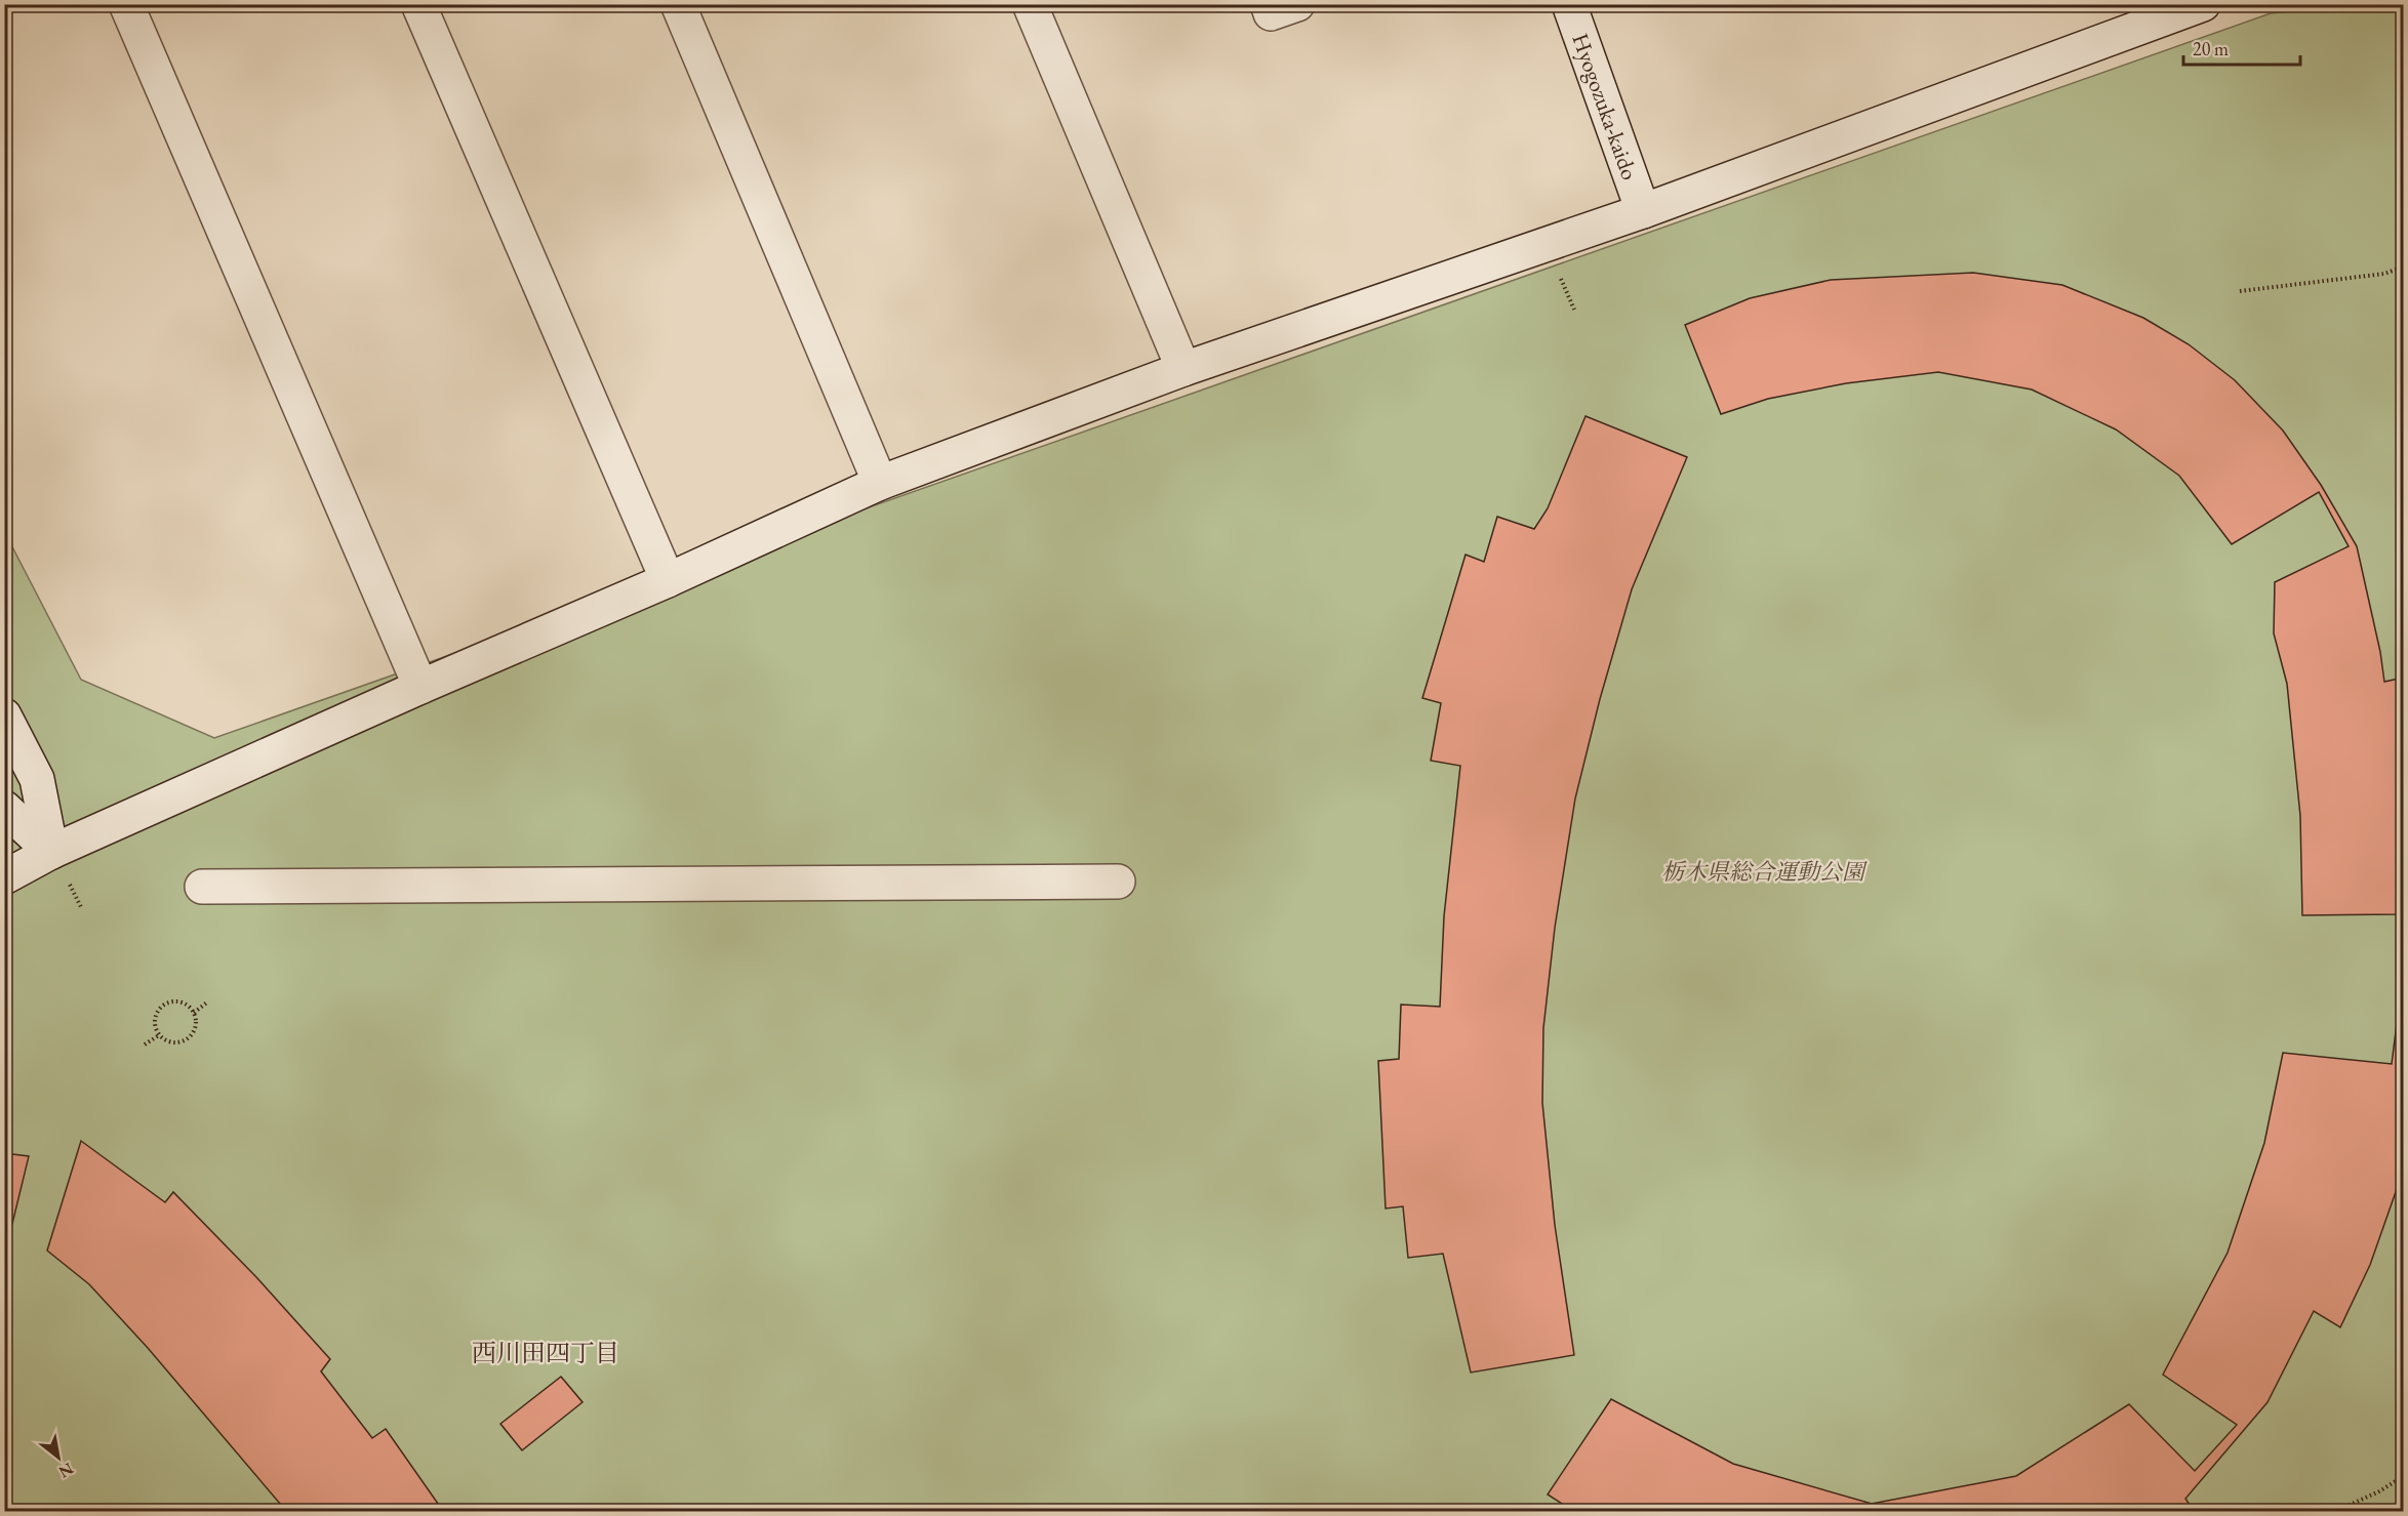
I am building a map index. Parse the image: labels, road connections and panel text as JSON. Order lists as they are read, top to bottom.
{
  "streets": {
    "street": ["Hyogozuka-kaido"]
  },
  "districts": ["西川田四丁目"],
  "parks": ["栃木県総合運動公園"],
  "scale_bar": "20 m",
  "north": "bottom right"
}
